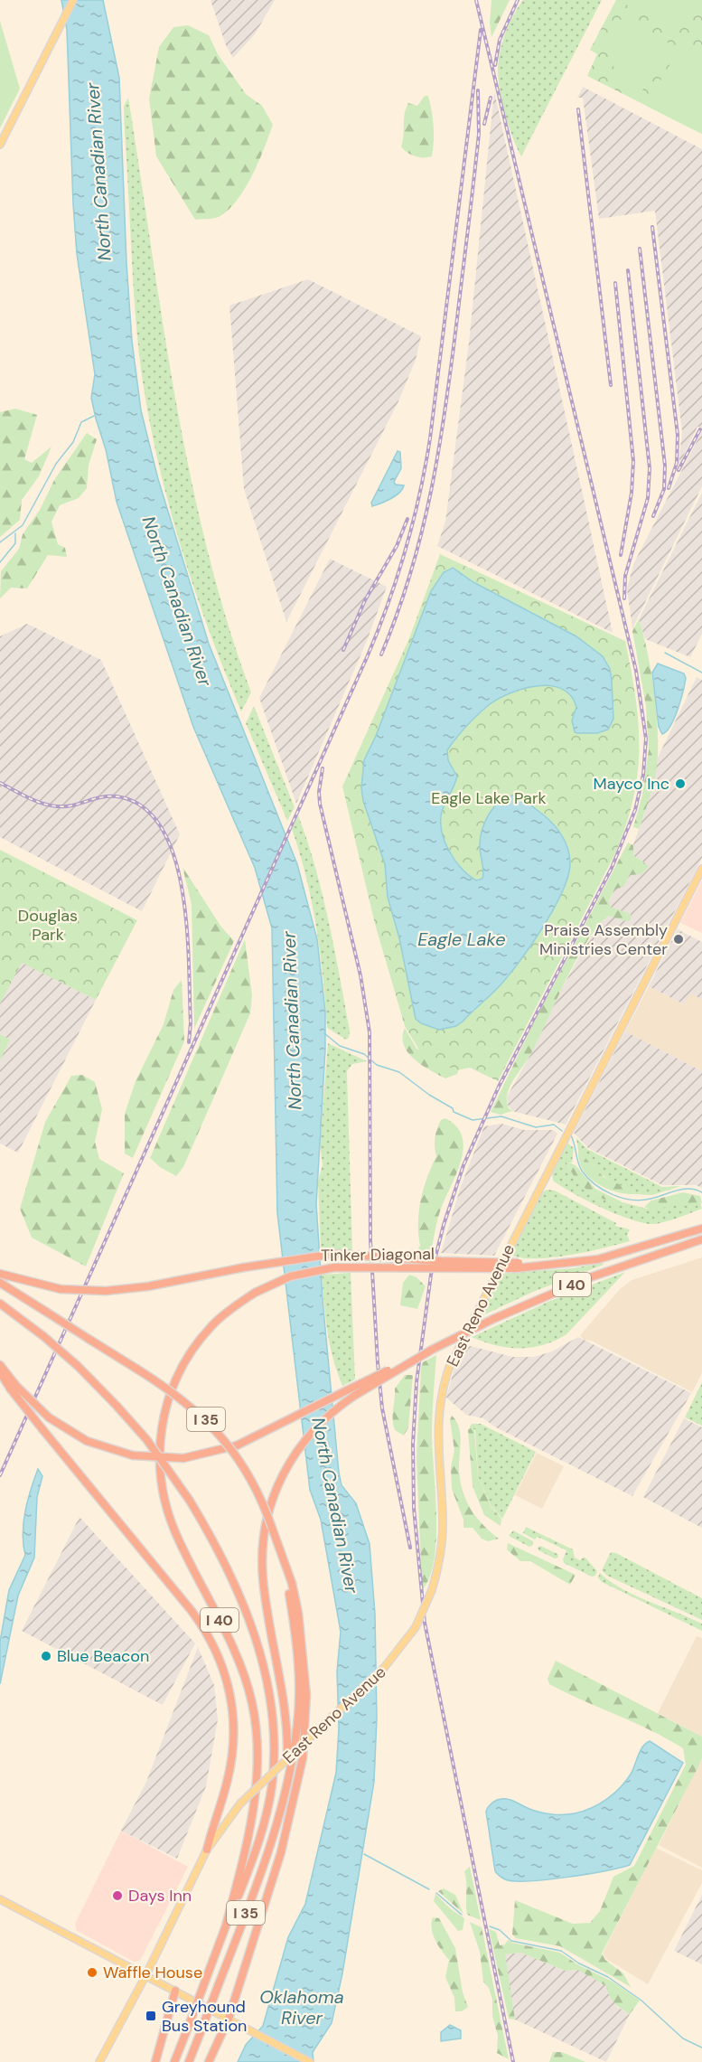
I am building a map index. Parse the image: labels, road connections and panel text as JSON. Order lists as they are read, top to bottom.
{
  "streets": {
    "highway": ["Tinker Diagonal", "I 40", "I 35"],
    "main road": ["East Reno Avenue"]
  },
  "crossings": [
    ["Tinker Diagonal", "I 35"],
    ["I 40", "I 35"]
  ],
  "water": ["North Canadian River", "Eagle Lake", "Oklahoma River"],
  "parks": ["Eagle Lake Park", "Douglas Park"],
  "places": {
    "other": [
      "Mayco Inc",
      "Praise Assembly Ministries Center",
      "Blue Beacon",
      "Days Inn",
      "Waffle House"
    ],
    "transit": ["Greyhound Bus Station"]
  }
}
